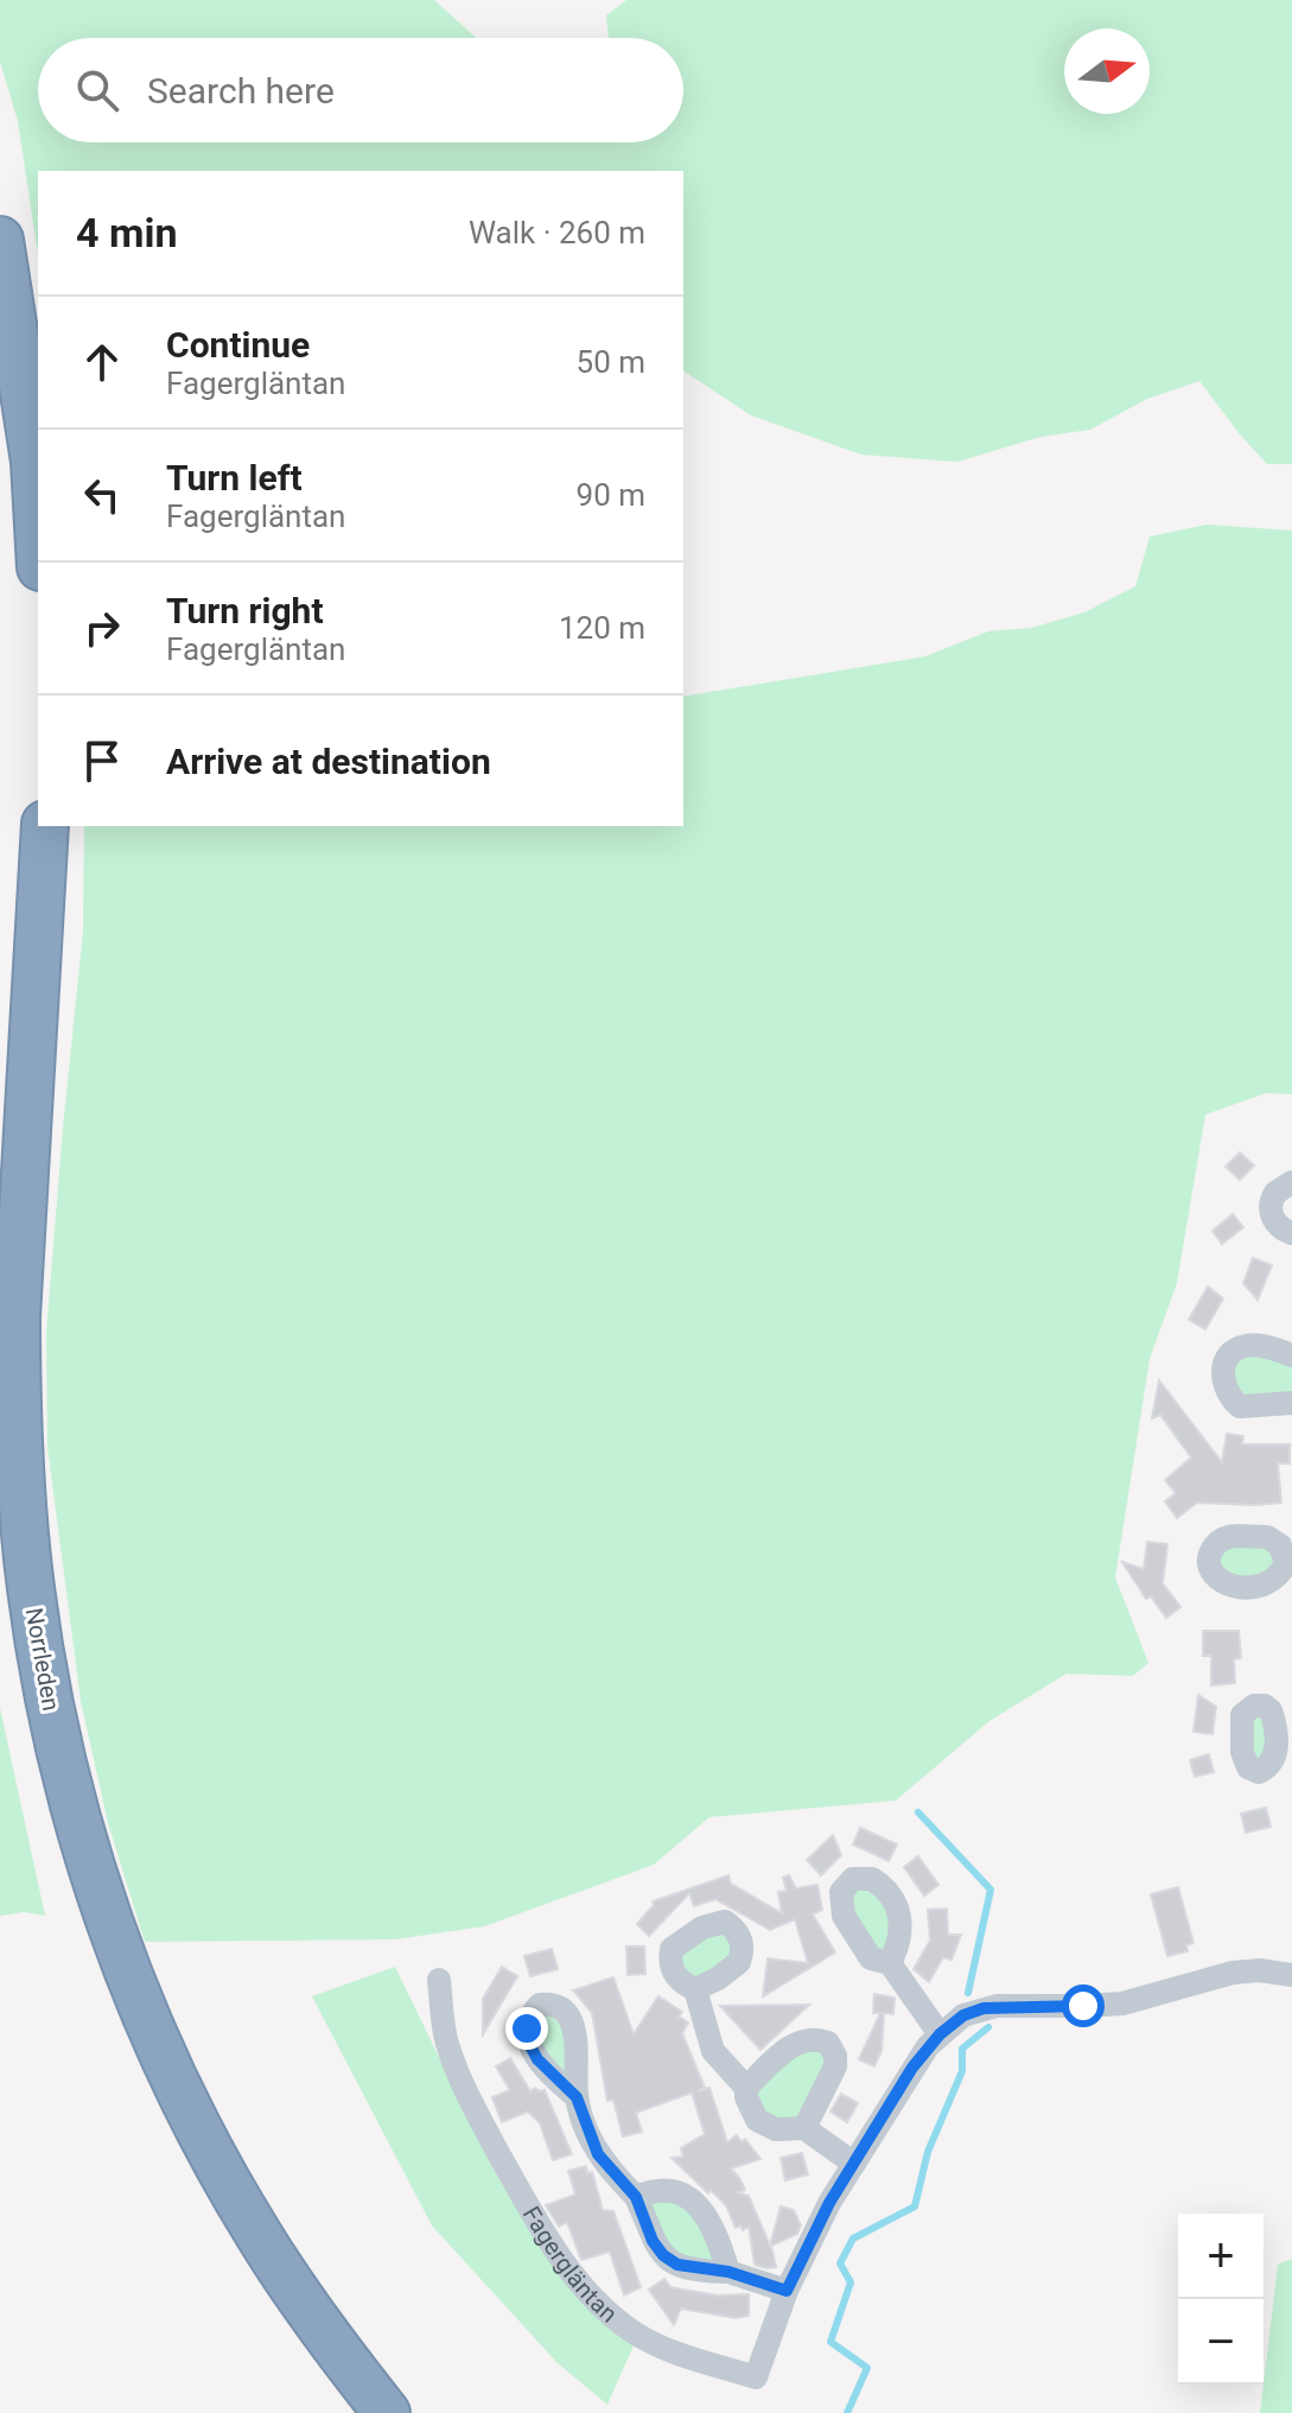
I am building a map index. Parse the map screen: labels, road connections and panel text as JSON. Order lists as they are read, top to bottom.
{
  "streets": {
    "highway": ["Norrleden"],
    "street": ["Fagergläntan"]
  },
  "north": "right",
  "page": {
    "search": "Search here",
    "heading": ["4 min", "Walk · 260 m"],
    "list": [
      ["Continue", "Fagergläntan", "50 m"],
      ["Turn left", "Fagergläntan", "90 m"],
      ["Turn right", "Fagergläntan", "120 m"],
      "Arrive at destination"
    ],
    "map_buttons": ["+", "−"]
  }
}
